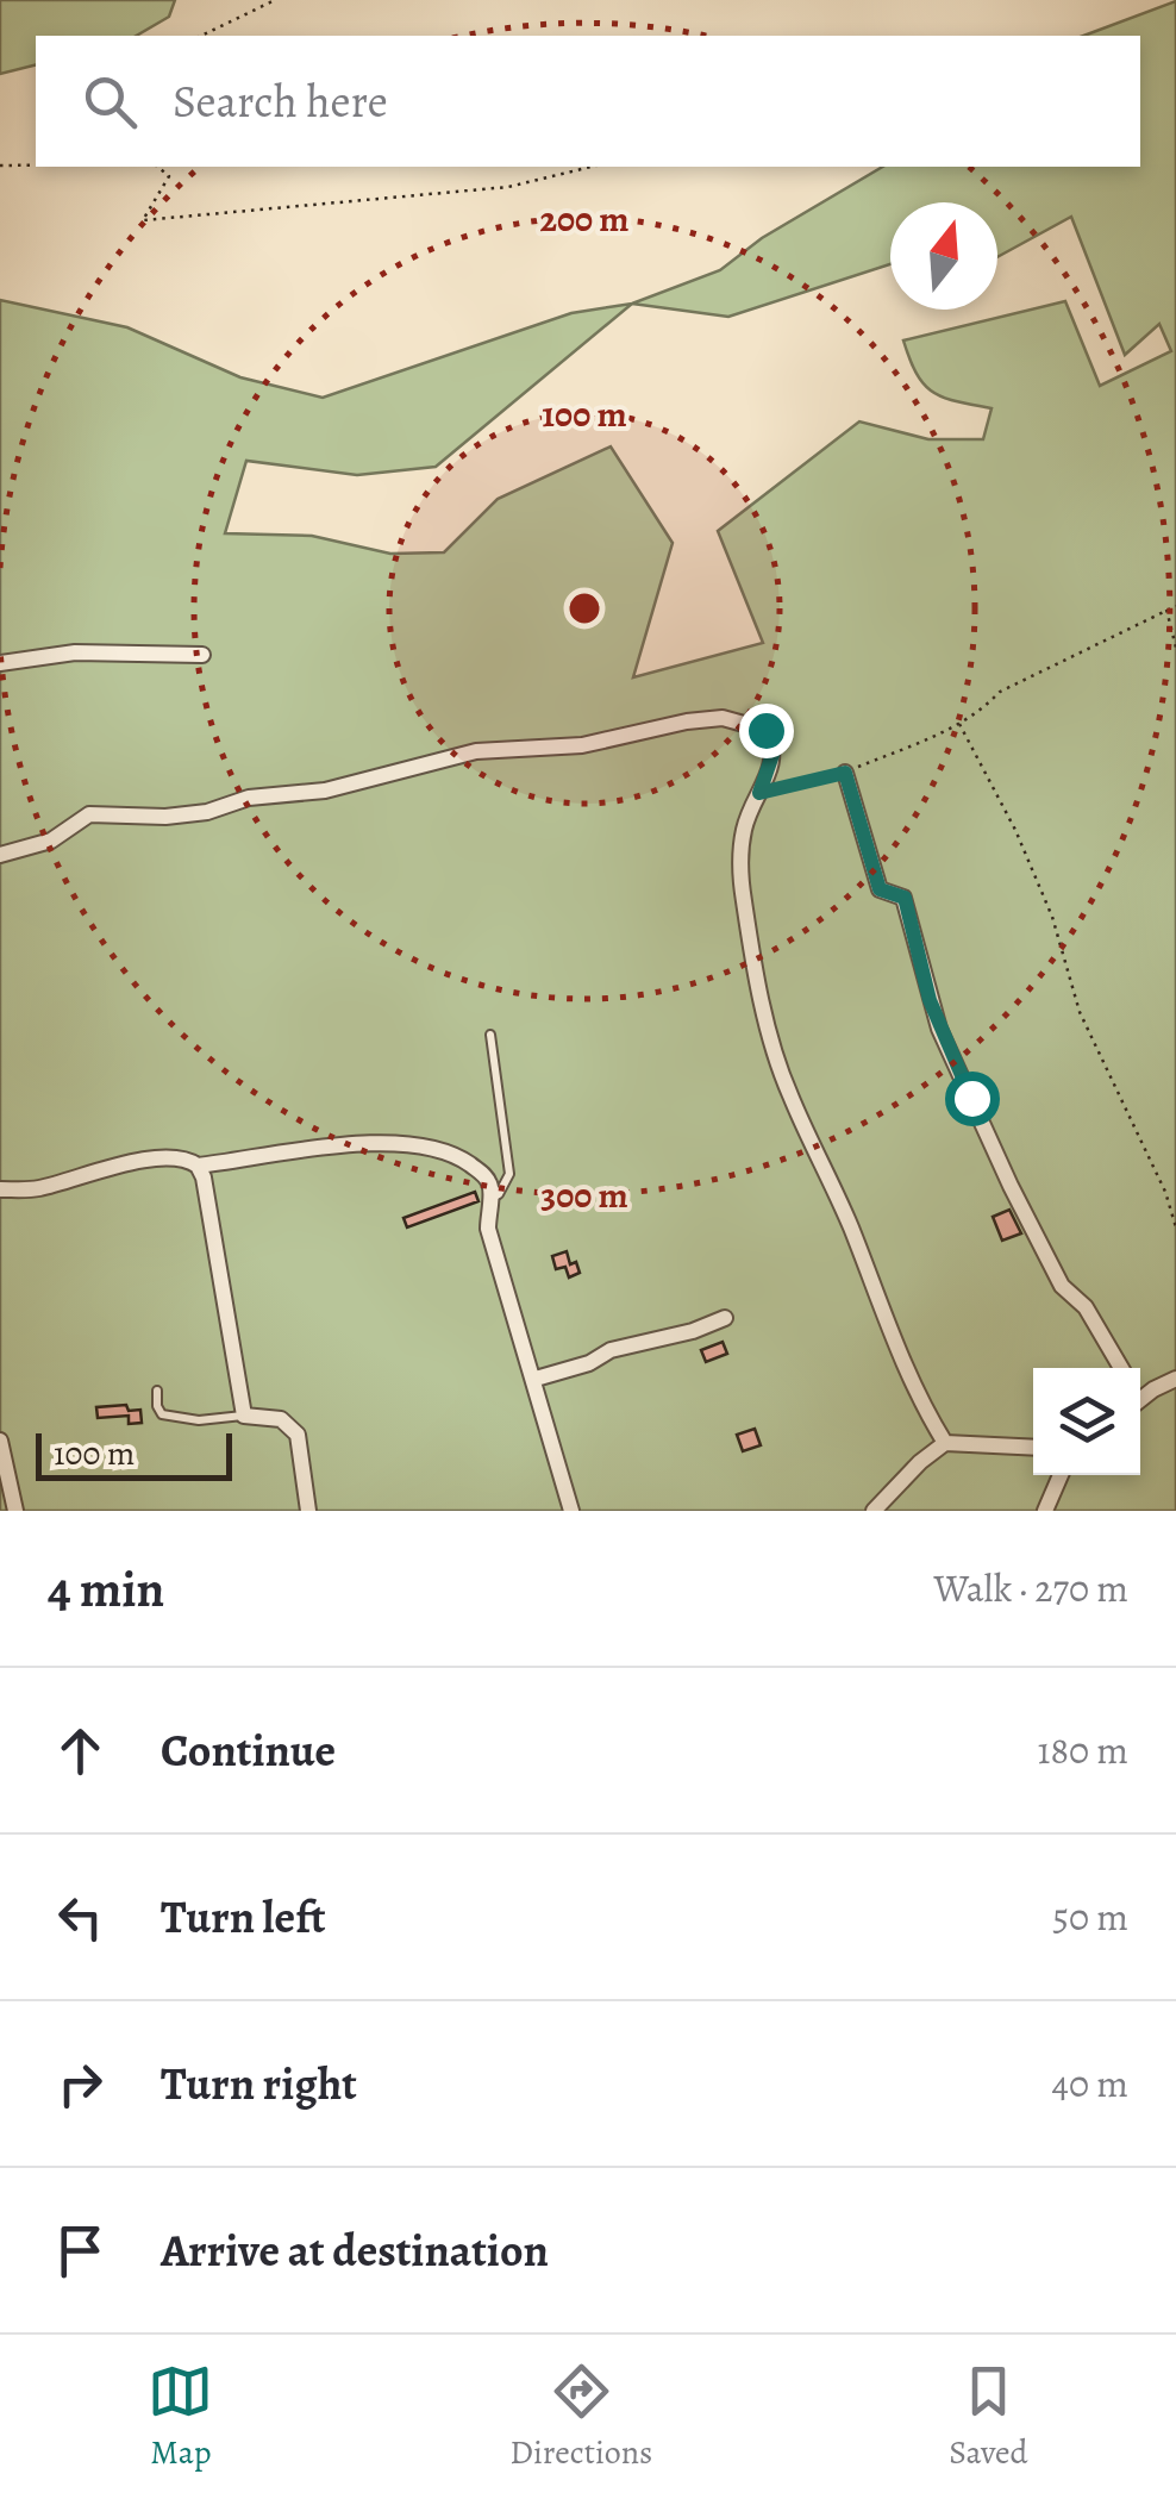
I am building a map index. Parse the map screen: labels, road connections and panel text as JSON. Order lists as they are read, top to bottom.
{
  "scale_bar": "100 m",
  "north": "top",
  "page": {
    "search": "Search here",
    "scale": "100 m",
    "heading": ["4 min", "Walk · 270 m"],
    "list": [
      ["Continue", "180 m"],
      ["Turn left", "50 m"],
      ["Turn right", "40 m"],
      "Arrive at destination"
    ],
    "nav": ["Map", "Directions", "Saved"]
  },
  "rings": ["200 m", "100 m", "300 m"]
}
